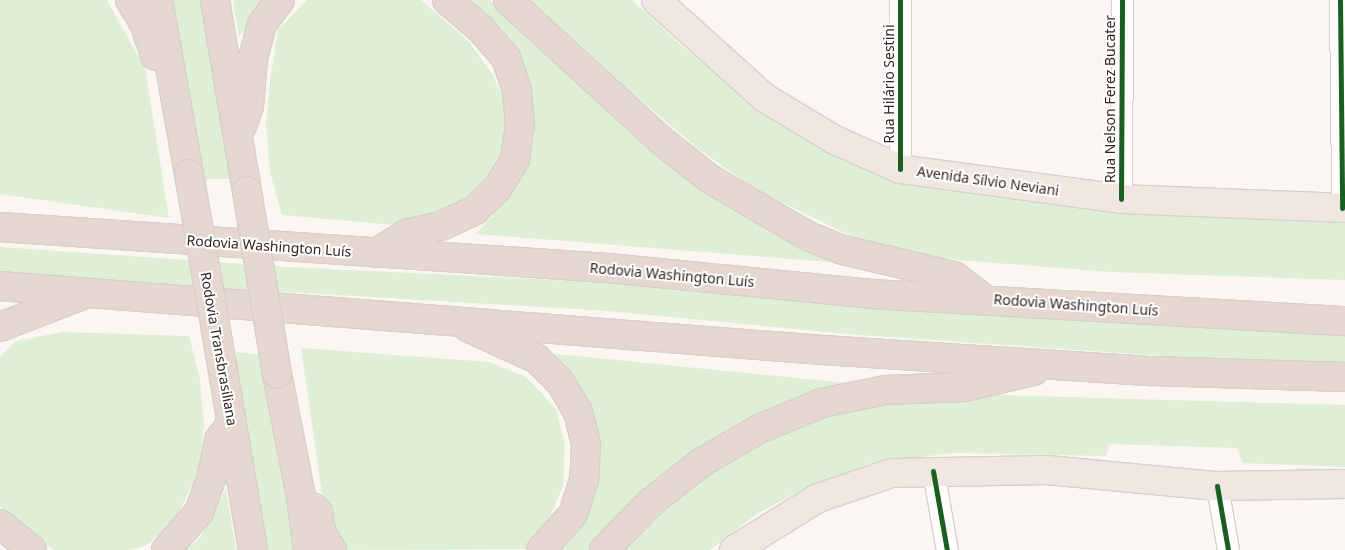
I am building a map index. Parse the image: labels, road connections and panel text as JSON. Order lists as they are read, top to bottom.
{
  "streets": {
    "highway": ["Rodovia Washington Luís", "Rodovia Transbrasiliana"],
    "main road": ["Avenida Sílvio Neviani"],
    "street": ["Rua Hilário Sestini", "Rua Nelson Ferez Bucater"]
  },
  "crossings": [
    ["Rua Hilário Sestini", "Avenida Sílvio Neviani"],
    ["Rua Nelson Ferez Bucater", "Avenida Sílvio Neviani"]
  ]
}
